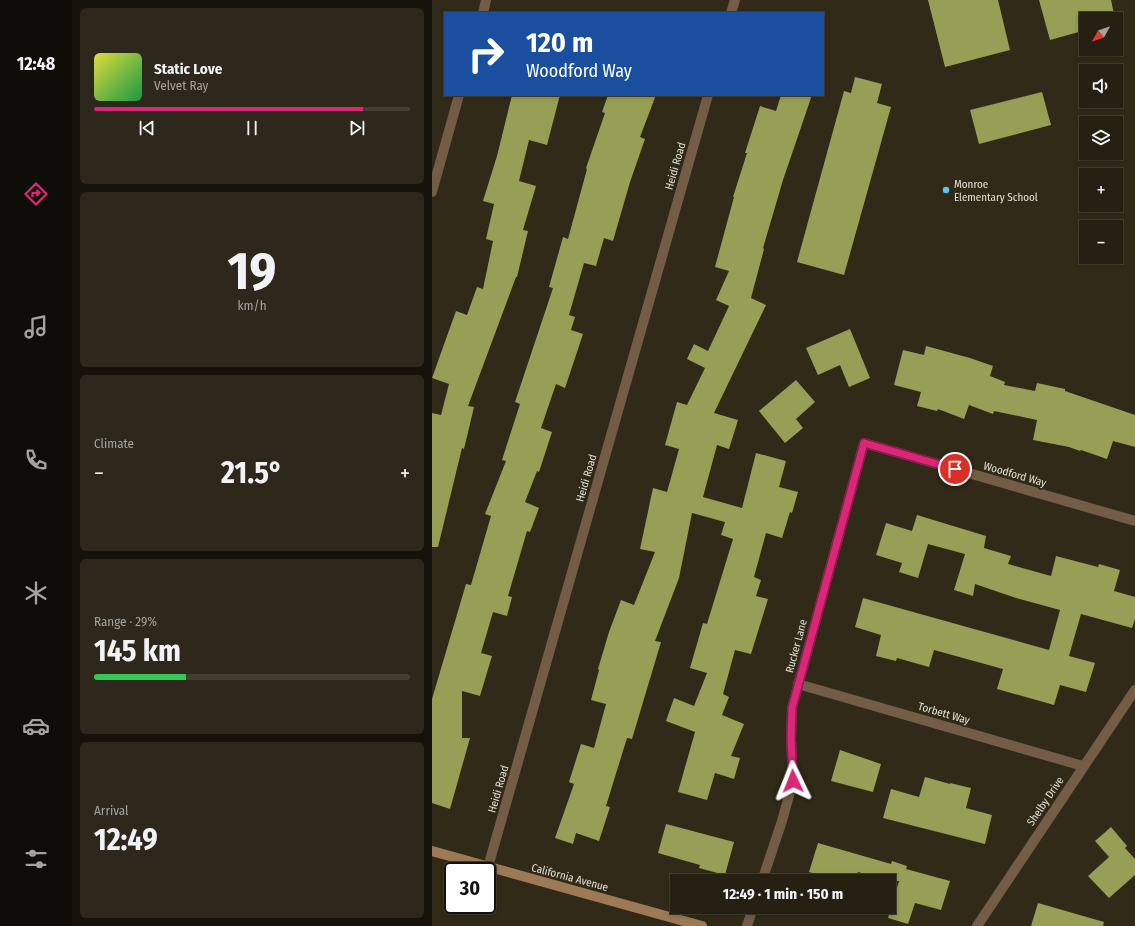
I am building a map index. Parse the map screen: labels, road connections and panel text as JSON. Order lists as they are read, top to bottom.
{
  "streets": {
    "main road": ["California Avenue"],
    "street": [
      "Heidi Road",
      "Woodford Way",
      "Rucker Lane",
      "Torbett Way",
      "Shelby Drive"
    ]
  },
  "crossings": [
    ["Woodford Way", "Rucker Lane"],
    ["Rucker Lane", "Torbett Way"],
    ["Torbett Way", "Shelby Drive"]
  ],
  "places": ["Monroe Elementary School"],
  "north": "bottom left",
  "page": {
    "tabs": "12:48",
    "map_buttons": ["+", "−"],
    "turn": ["120 m", "Woodford Way"],
    "song": ["Static Love", "Velvet Ray"],
    "tile": [
      ["19", "km/h"],
      "Climate",
      ["Range · 29%", "145 km"],
      ["Arrival", "12:49"]
    ],
    "heat": ["−", "21.5°", "+"],
    "limit": "30",
    "trip": "12:49 · 1 min · 150 m"
  }
}
